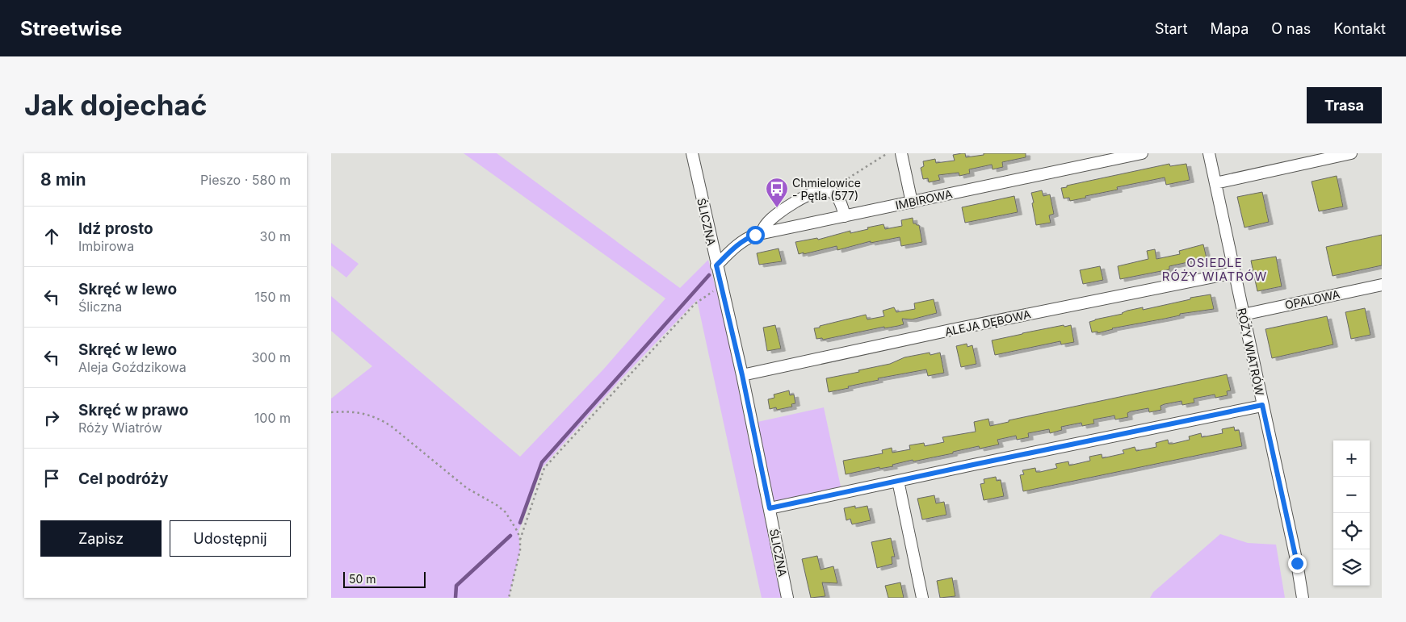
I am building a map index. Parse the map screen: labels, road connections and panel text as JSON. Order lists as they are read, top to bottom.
{
  "streets": {
    "street": [
      "IMBIROWA",
      "ŚLICZNA",
      "OPALOWA",
      "ALEJA DĘBOWA",
      "RÓŻY WIATRÓW"
    ]
  },
  "crossings": [
    ["IMBIROWA", "ŚLICZNA"],
    ["ŚLICZNA", "ALEJA DĘBOWA"],
    ["OPALOWA", "RÓŻY WIATRÓW"],
    ["ALEJA DĘBOWA", "RÓŻY WIATRÓW"]
  ],
  "districts": ["OSIEDLE RÓŻY WIATRÓW"],
  "places": {
    "bus stop": ["Chmielowice - Pętla (577)"]
  },
  "scale_bar": "50 m",
  "page": {
    "header": "Streetwise",
    "nav": [
      "Start",
      "Mapa",
      "O nas",
      "Kontakt"
    ],
    "buttons": [
      "Trasa",
      ["Zapisz", "Udostępnij"]
    ],
    "title": "Jak dojechać",
    "heading": ["8 min", "Pieszo · 580 m"],
    "list": [
      ["Idź prosto", "Imbirowa", "30 m"],
      ["Skręć w lewo", "Śliczna", "150 m"],
      ["Skręć w lewo", "Aleja Goździkowa", "300 m"],
      ["Skręć w prawo", "Róży Wiatrów", "100 m"],
      "Cel podróży"
    ],
    "map_buttons": ["+", "−"],
    "scale": "50 m"
  }
}
